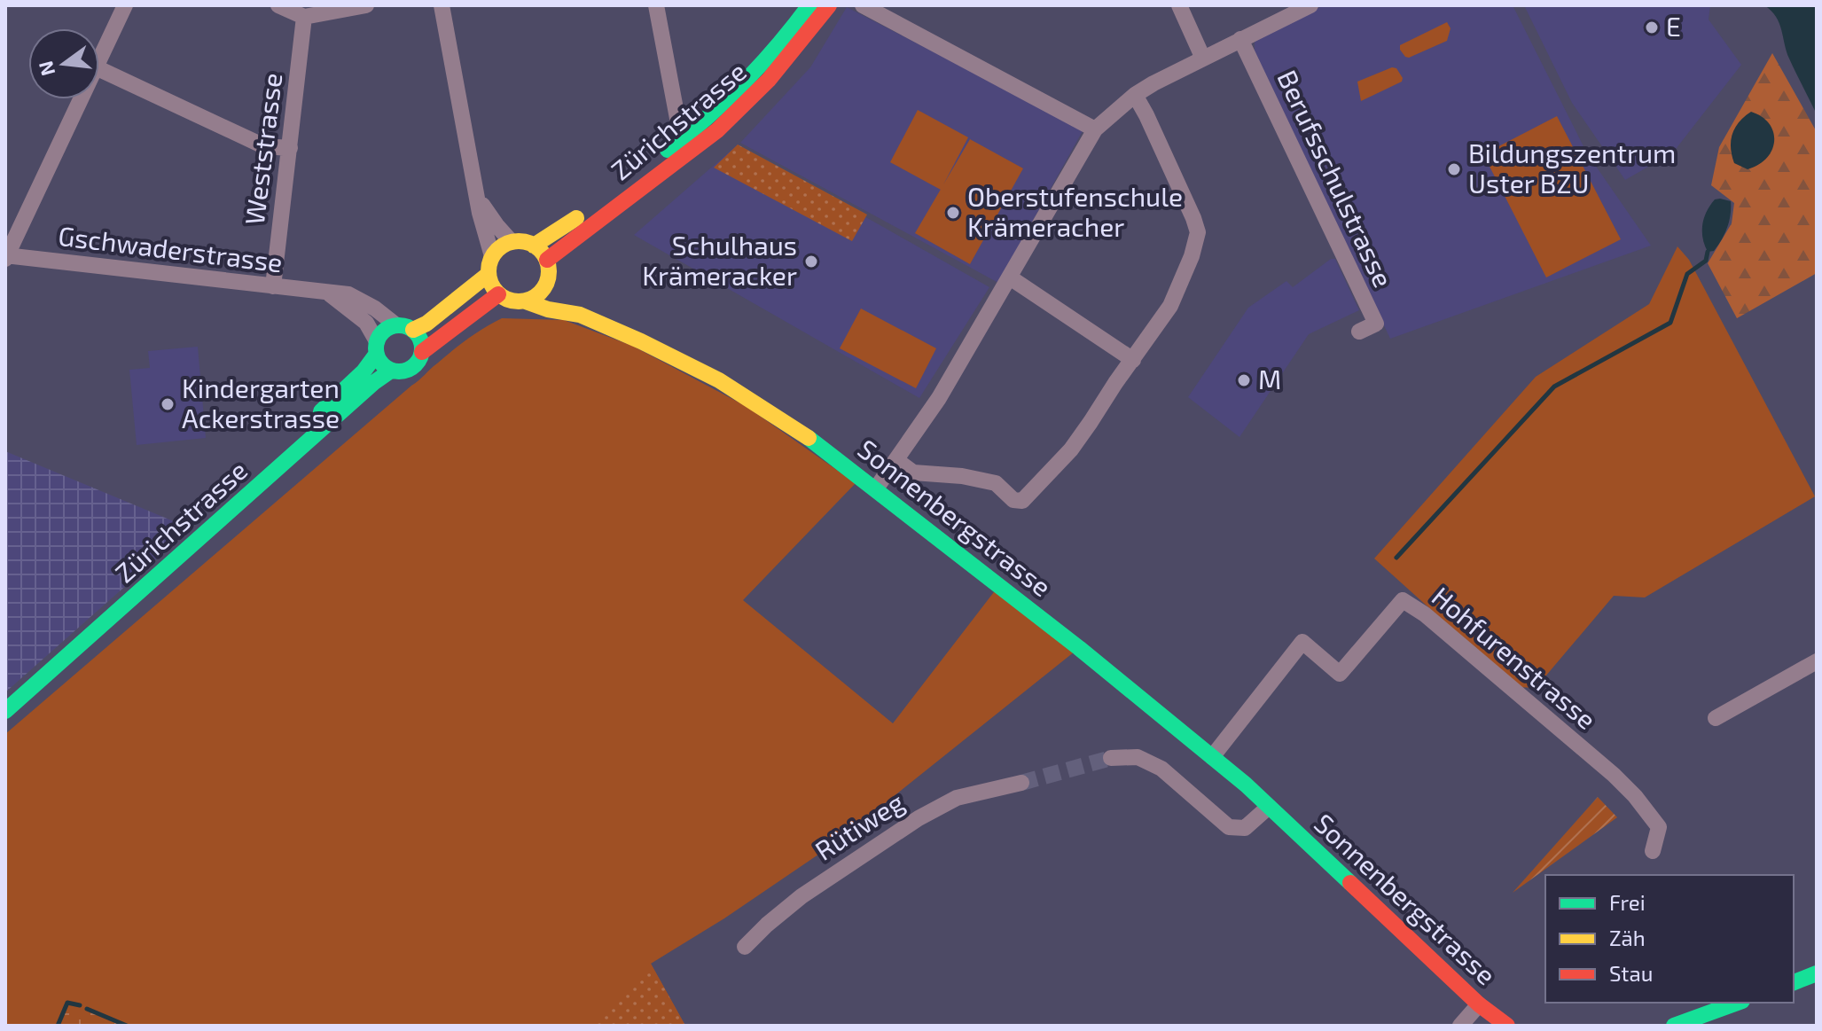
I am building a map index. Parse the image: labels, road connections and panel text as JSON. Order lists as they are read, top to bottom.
{
  "streets": {
    "main road": ["Zürichstrasse", "Sonnenbergstrasse"],
    "street": [
      "Weststrasse",
      "Berufsschulstrasse",
      "Gschwaderstrasse",
      "Hohfurenstrasse",
      "Rütiweg"
    ]
  },
  "crossings": [
    ["Zürichstrasse", "Gschwaderstrasse"],
    ["Zürichstrasse", "Sonnenbergstrasse"],
    ["Weststrasse", "Gschwaderstrasse"],
    ["Sonnenbergstrasse", "Hohfurenstrasse"]
  ],
  "places": [
    "E",
    "Bildungszentrum Uster BZU",
    "Oberstufenschule Krämeracher",
    "Schulhaus Krämeracker",
    "M",
    "Kindergarten Ackerstrasse"
  ],
  "legend": ["Frei", "Zäh", "Stau"],
  "north": "left"
}
